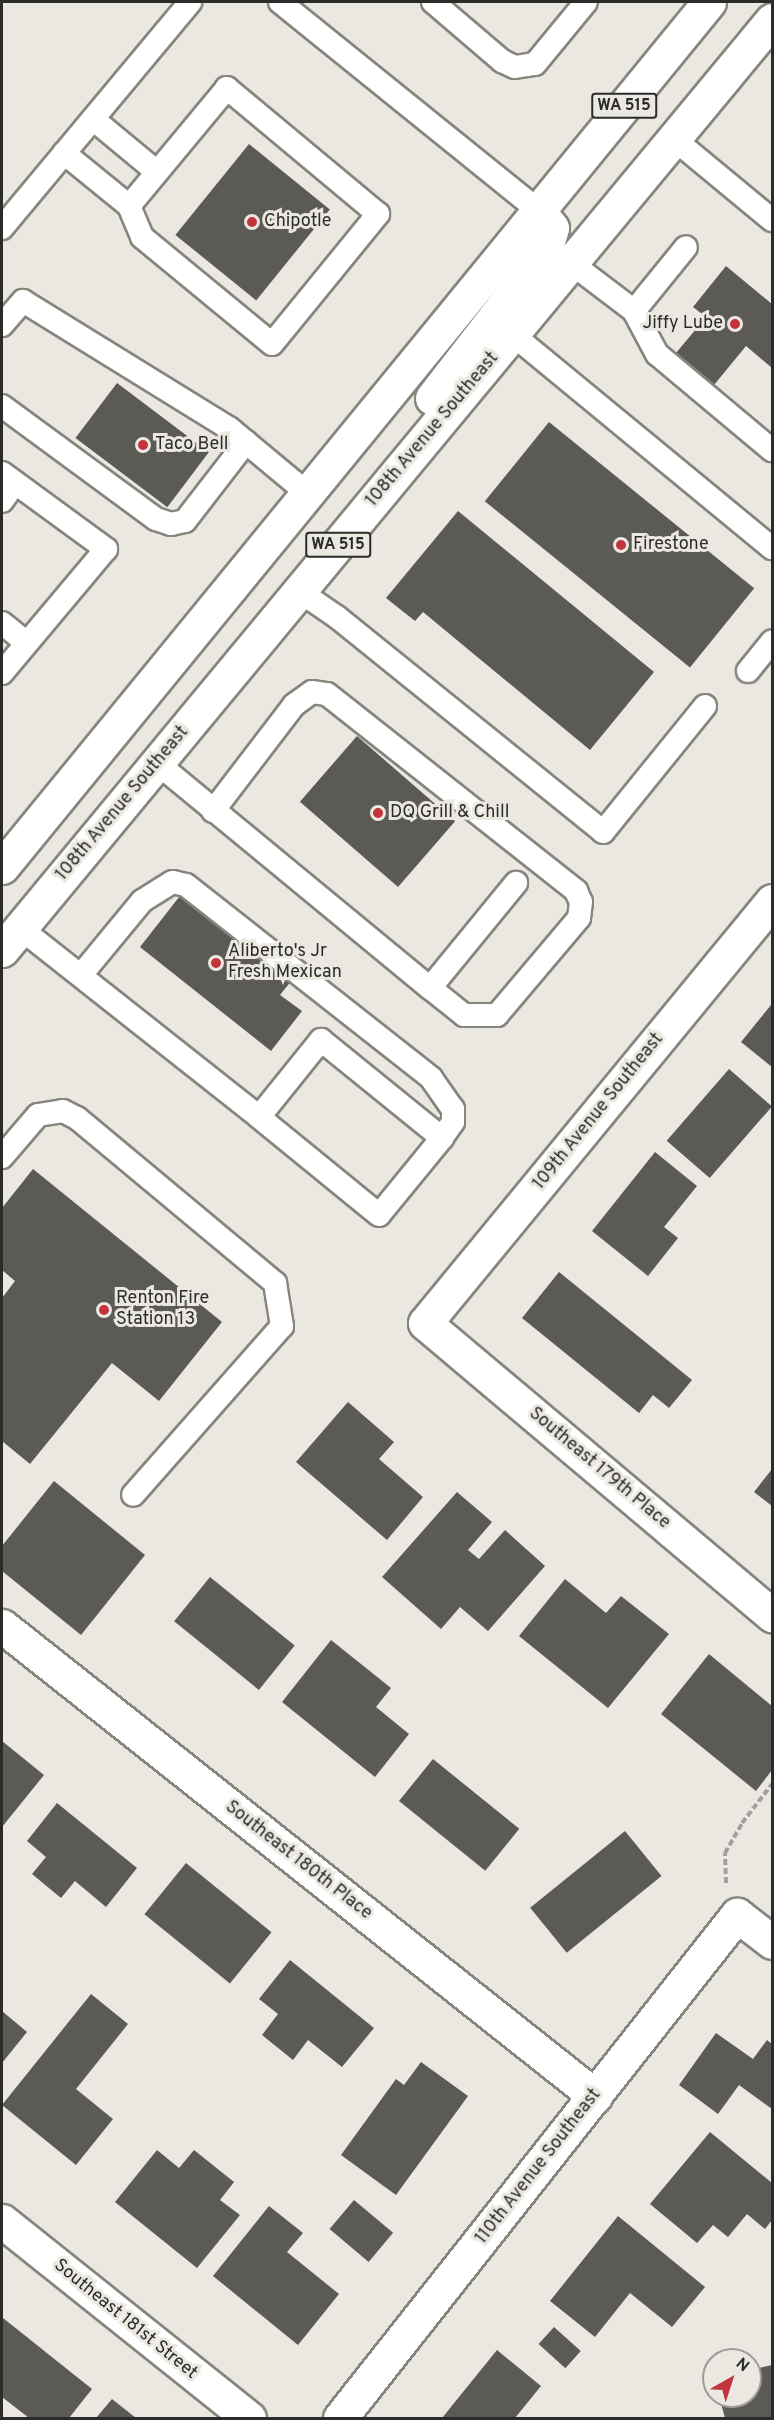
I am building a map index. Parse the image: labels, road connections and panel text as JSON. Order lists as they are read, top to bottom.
{
  "streets": {
    "street": [
      "WA 515",
      "108th Avenue Southeast",
      "109th Avenue Southeast",
      "Southeast 179th Place",
      "Southeast 180th Place",
      "110th Avenue Southeast",
      "Southeast 181st Street"
    ]
  },
  "crossings": [
    ["109th Avenue Southeast", "Southeast 179th Place"],
    ["Southeast 180th Place", "110th Avenue Southeast"]
  ],
  "places": [
    "Chipotle",
    "Jiffy Lube",
    "Taco Bell",
    "Firestone",
    "DQ Grill & Chill",
    "Aliberto's Jr Fresh Mexican",
    "Renton Fire Station 13"
  ],
  "north": "top right"
}
